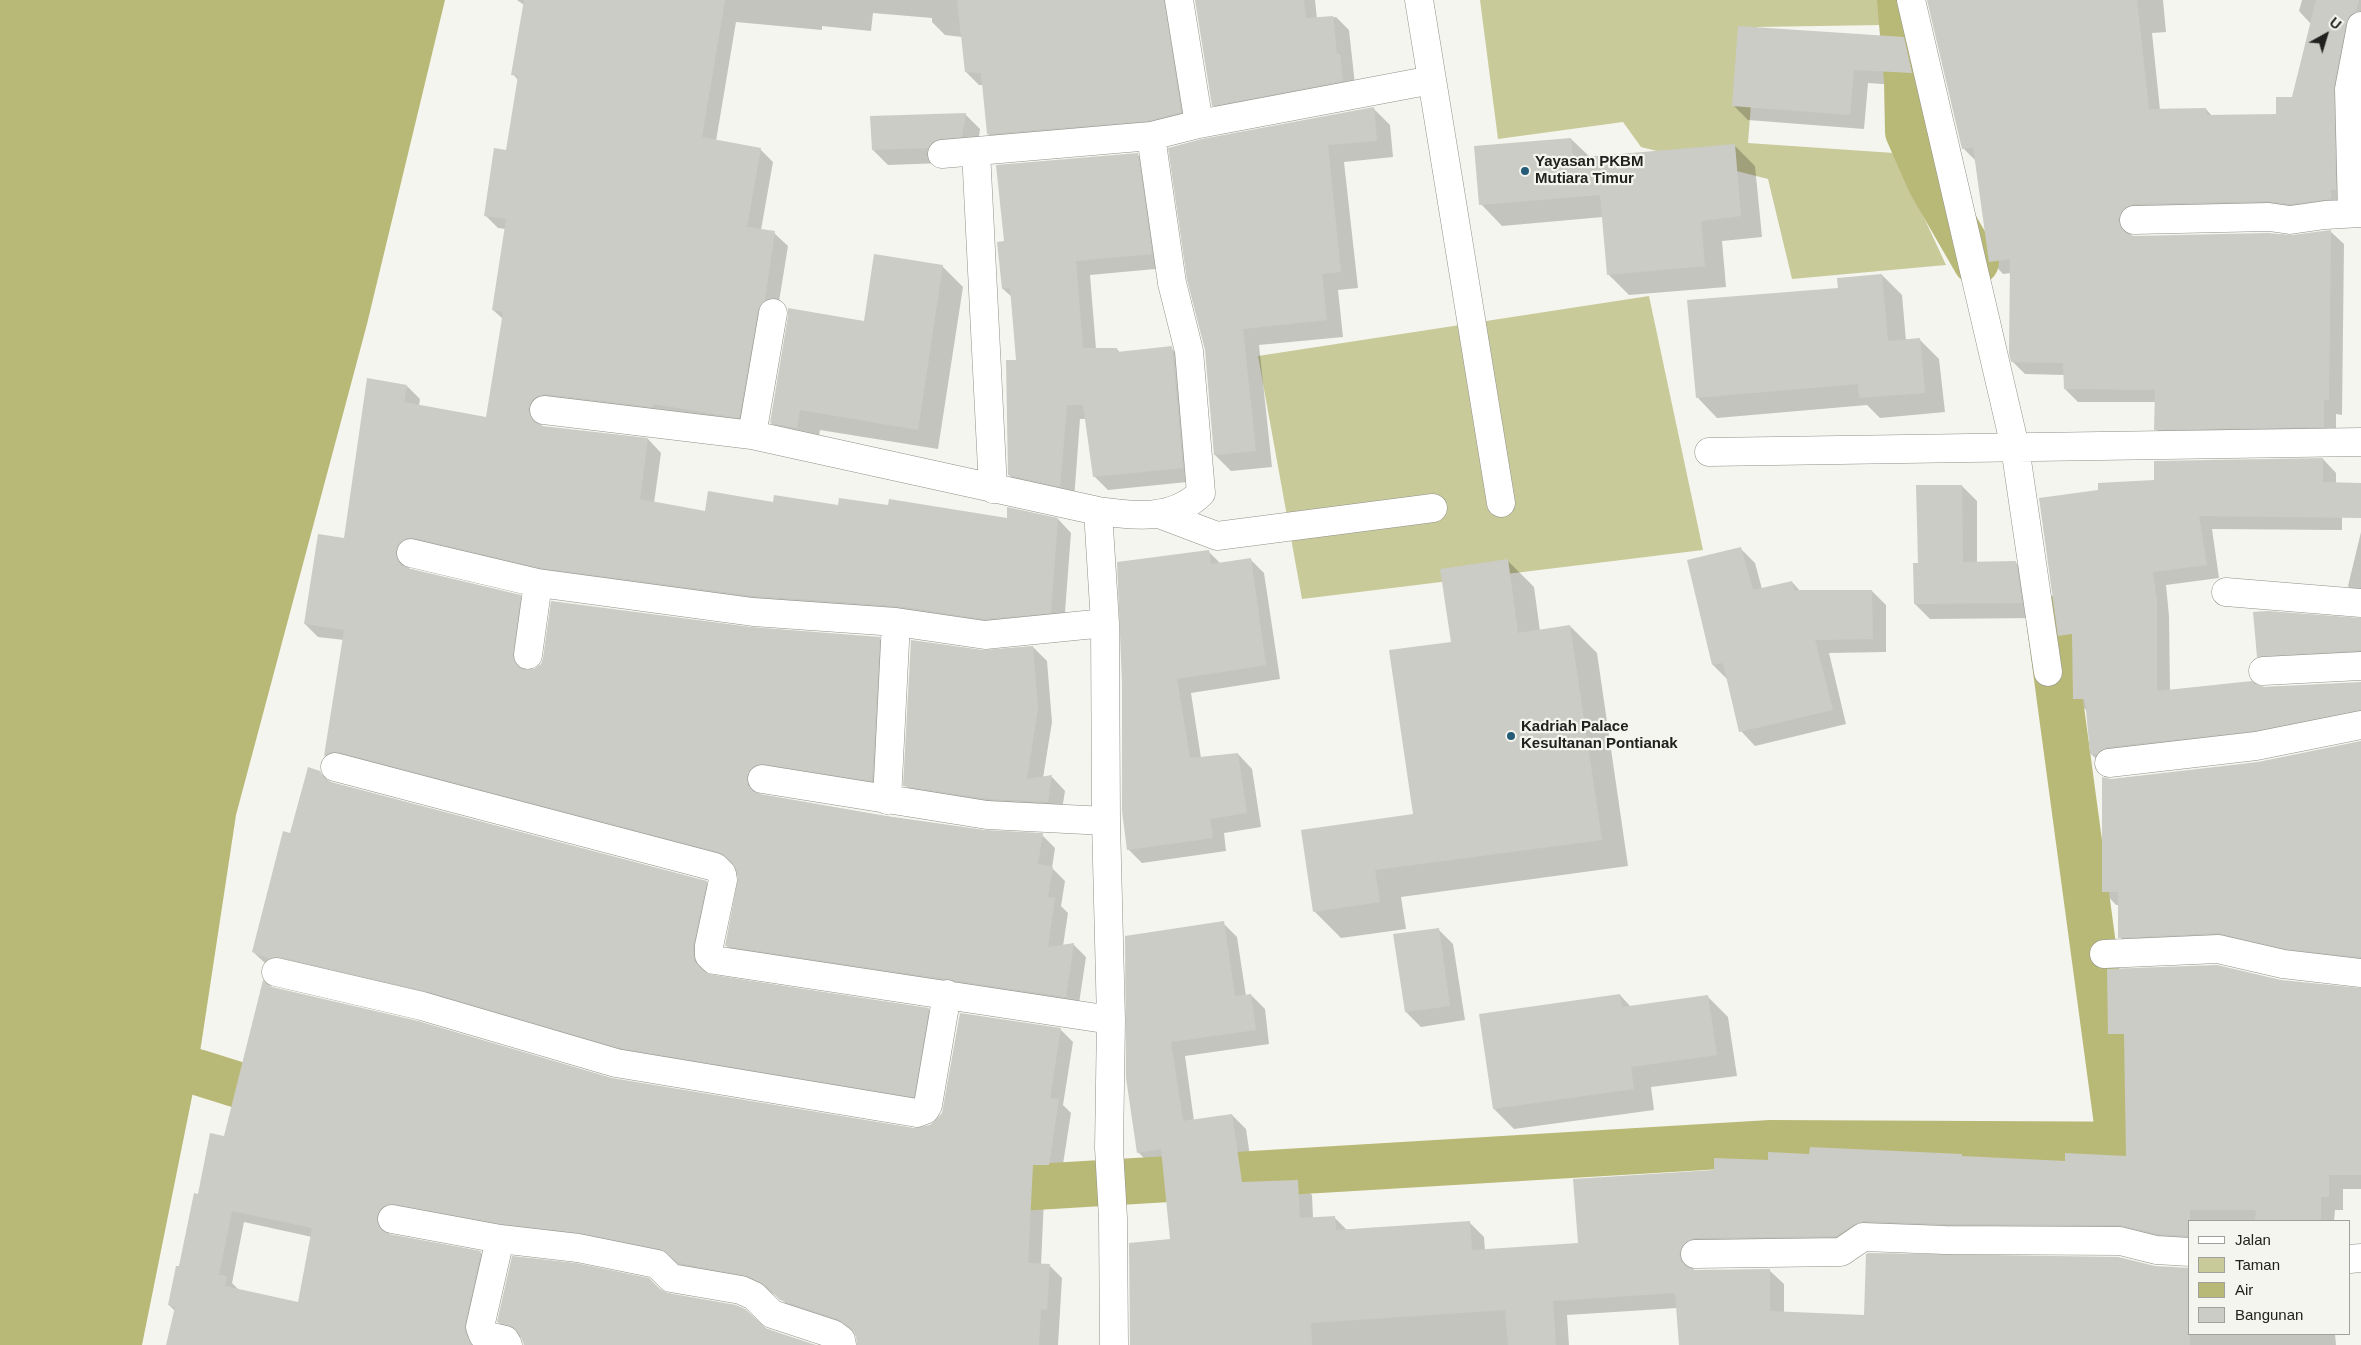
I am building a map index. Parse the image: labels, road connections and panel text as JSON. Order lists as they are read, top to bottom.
{
  "places": ["Yayasan PKBM Mutiara Timur", "Kadriah Palace Kesultanan Pontianak"],
  "legend": [
    "Jalan",
    "Taman",
    "Air",
    "Bangunan"
  ],
  "north": "top right"
}
